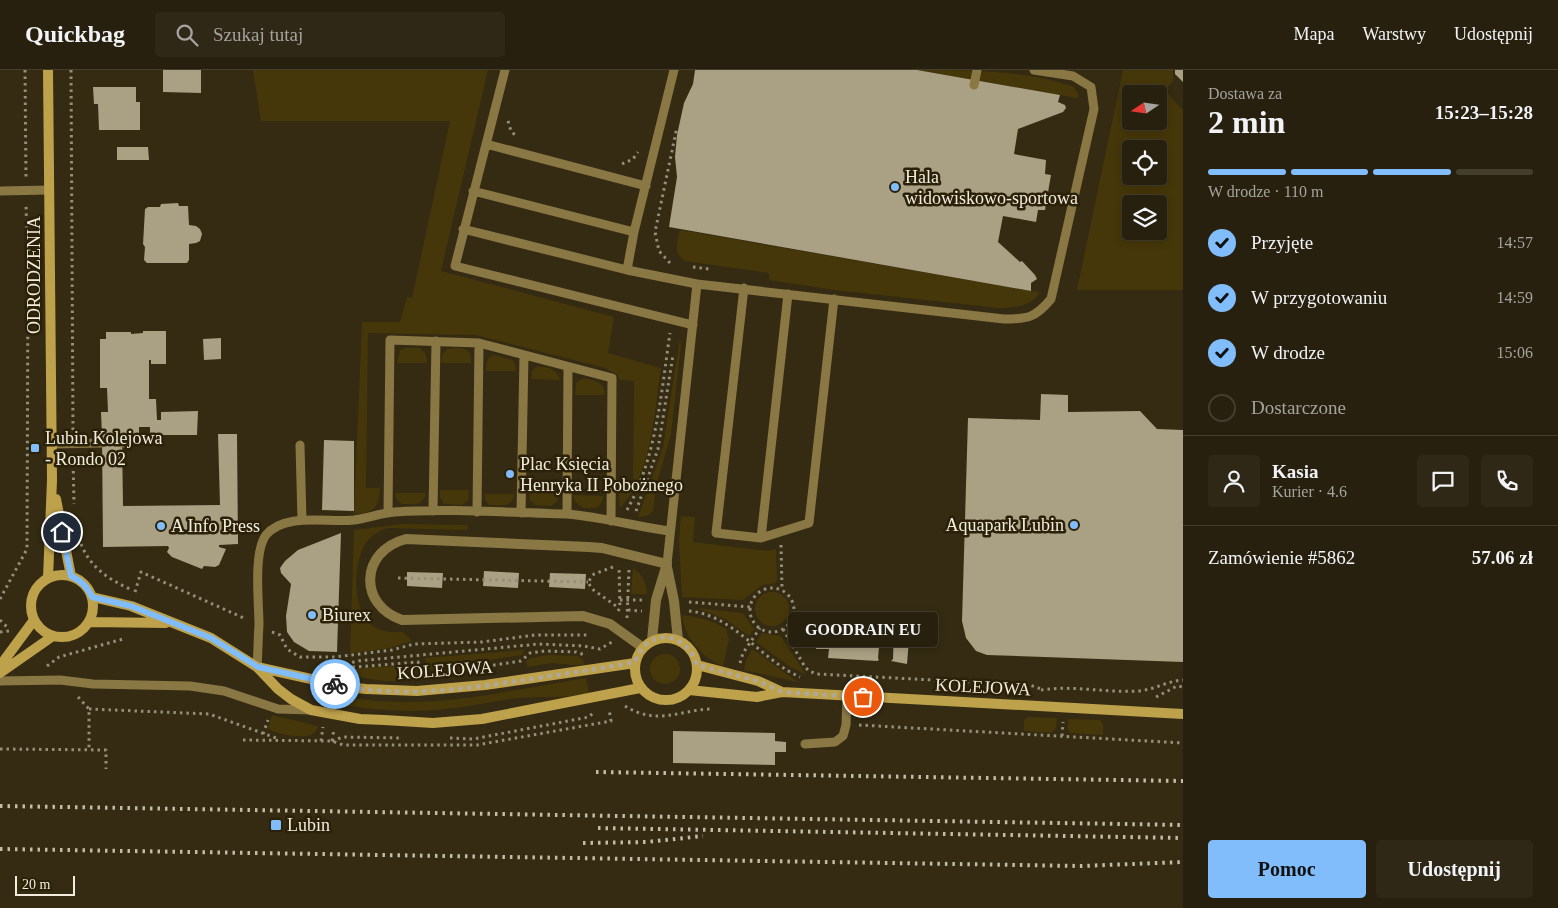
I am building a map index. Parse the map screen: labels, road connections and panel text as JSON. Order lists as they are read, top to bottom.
{
  "streets": {
    "street": ["ODRODZENIA", "KOLEJOWA"]
  },
  "crossings": [
    ["ODRODZENIA", "KOLEJOWA"]
  ],
  "places": {
    "other": [
      "Hala widowiskowo-sportowa",
      "Plac Księcia Henryka II Pobożnego",
      "Aquapark Lubin",
      "A Info Press",
      "Biurex",
      "GOODRAIN EU"
    ],
    "transit": ["Lubin Kolejowa - Rondo 02", "Lubin"]
  },
  "scale_bar": "20 m",
  "north": "left",
  "page": {
    "header": "Quickbag",
    "search": "Szukaj tutaj",
    "nav": ["Mapa", "Warstwy", "Udostępnij"],
    "heading": ["2 min", "Dostawa za", "15:23–15:28"],
    "panel": [
      "Kasia",
      "Kurier · 4.6",
      "Zamówienie #5862",
      "57.06 zł"
    ],
    "bar": "W drodze · 110 m",
    "list": [
      ["Przyjęte", "14:57"],
      ["W przygotowaniu", "14:59"],
      ["W drodze", "15:06"],
      "Dostarczone"
    ],
    "bubble": "GOODRAIN EU",
    "buttons": ["Pomoc", "Udostępnij"],
    "scale": "20 m"
  }
}
